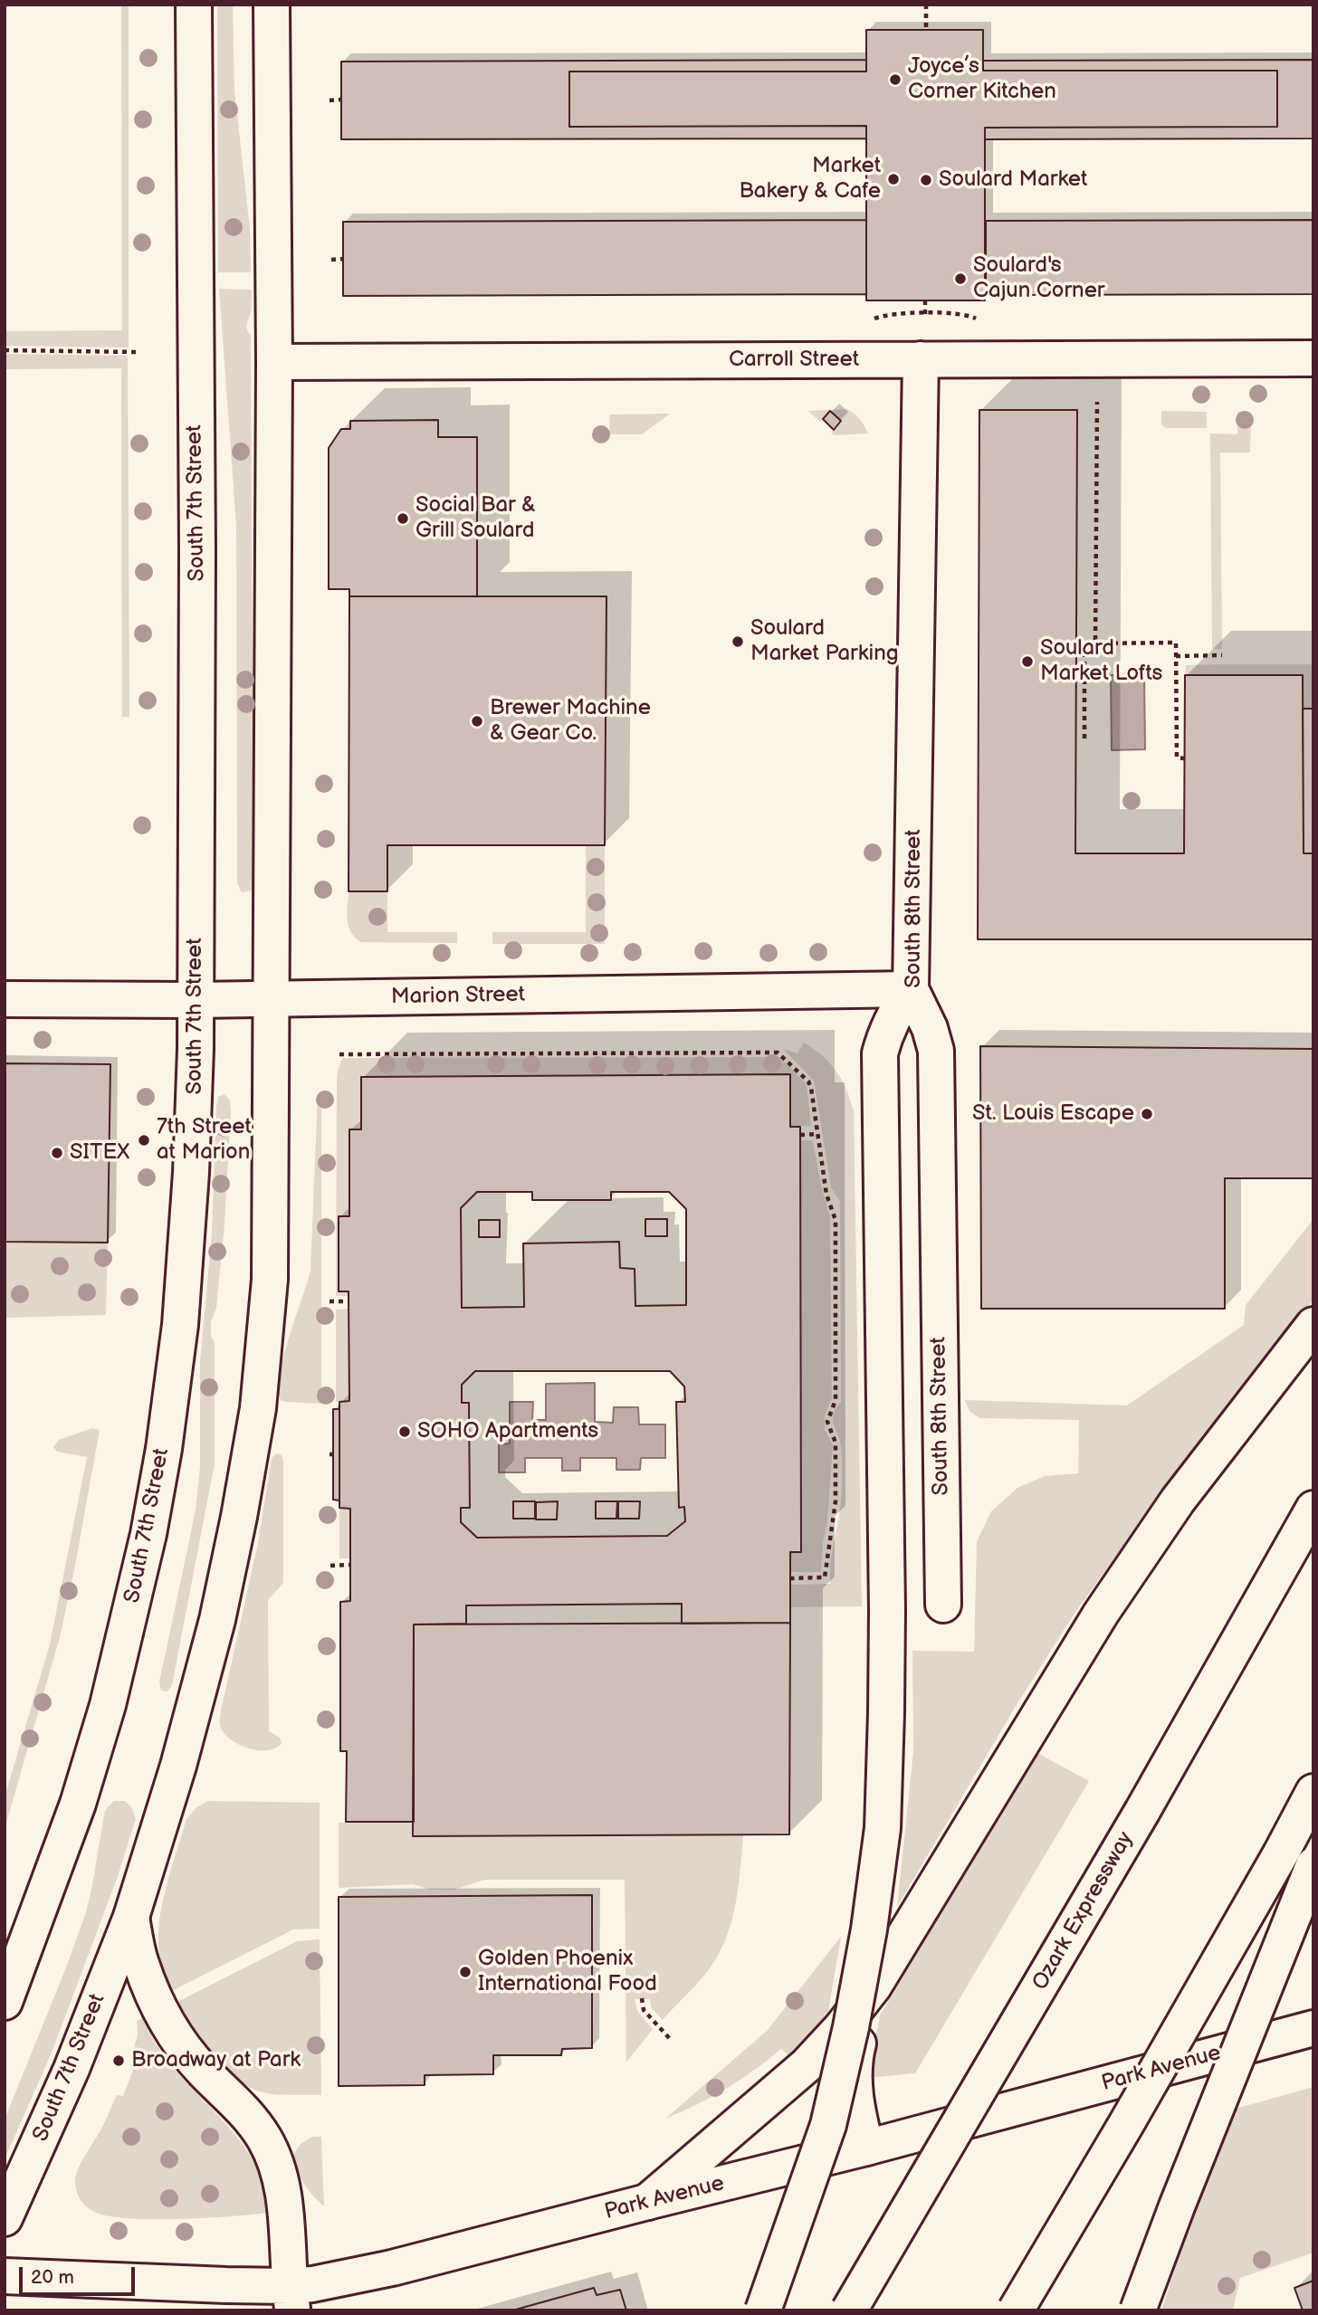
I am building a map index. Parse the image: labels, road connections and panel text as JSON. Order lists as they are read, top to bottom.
{
  "streets": {
    "main road": [
      "Carroll Street",
      "South 7th Street",
      "South 8th Street",
      "Marion Street",
      "Ozark Expressway",
      "Park Avenue"
    ]
  },
  "crossings": [
    ["Carroll Street", "South 7th Street"],
    ["Carroll Street", "South 8th Street"],
    ["South 7th Street", "Marion Street"],
    ["South 7th Street", "Park Avenue"],
    ["South 8th Street", "Marion Street"]
  ],
  "places": [
    "Joyce’s Corner Kitchen",
    "Market Bakery & Cafe",
    "Soulard Market",
    "Soulard's Cajun Corner",
    "Social Bar & Grill Soulard",
    "Soulard Market Parking",
    "Soulard Market Lofts",
    "Brewer Machine & Gear Co.",
    "St. Louis Escape",
    "7th Street at Marion",
    "SITEX",
    "SOHO Apartments",
    "Golden Phoenix International Food",
    "Broadway at Park"
  ],
  "scale_bar": "20 m"
}
